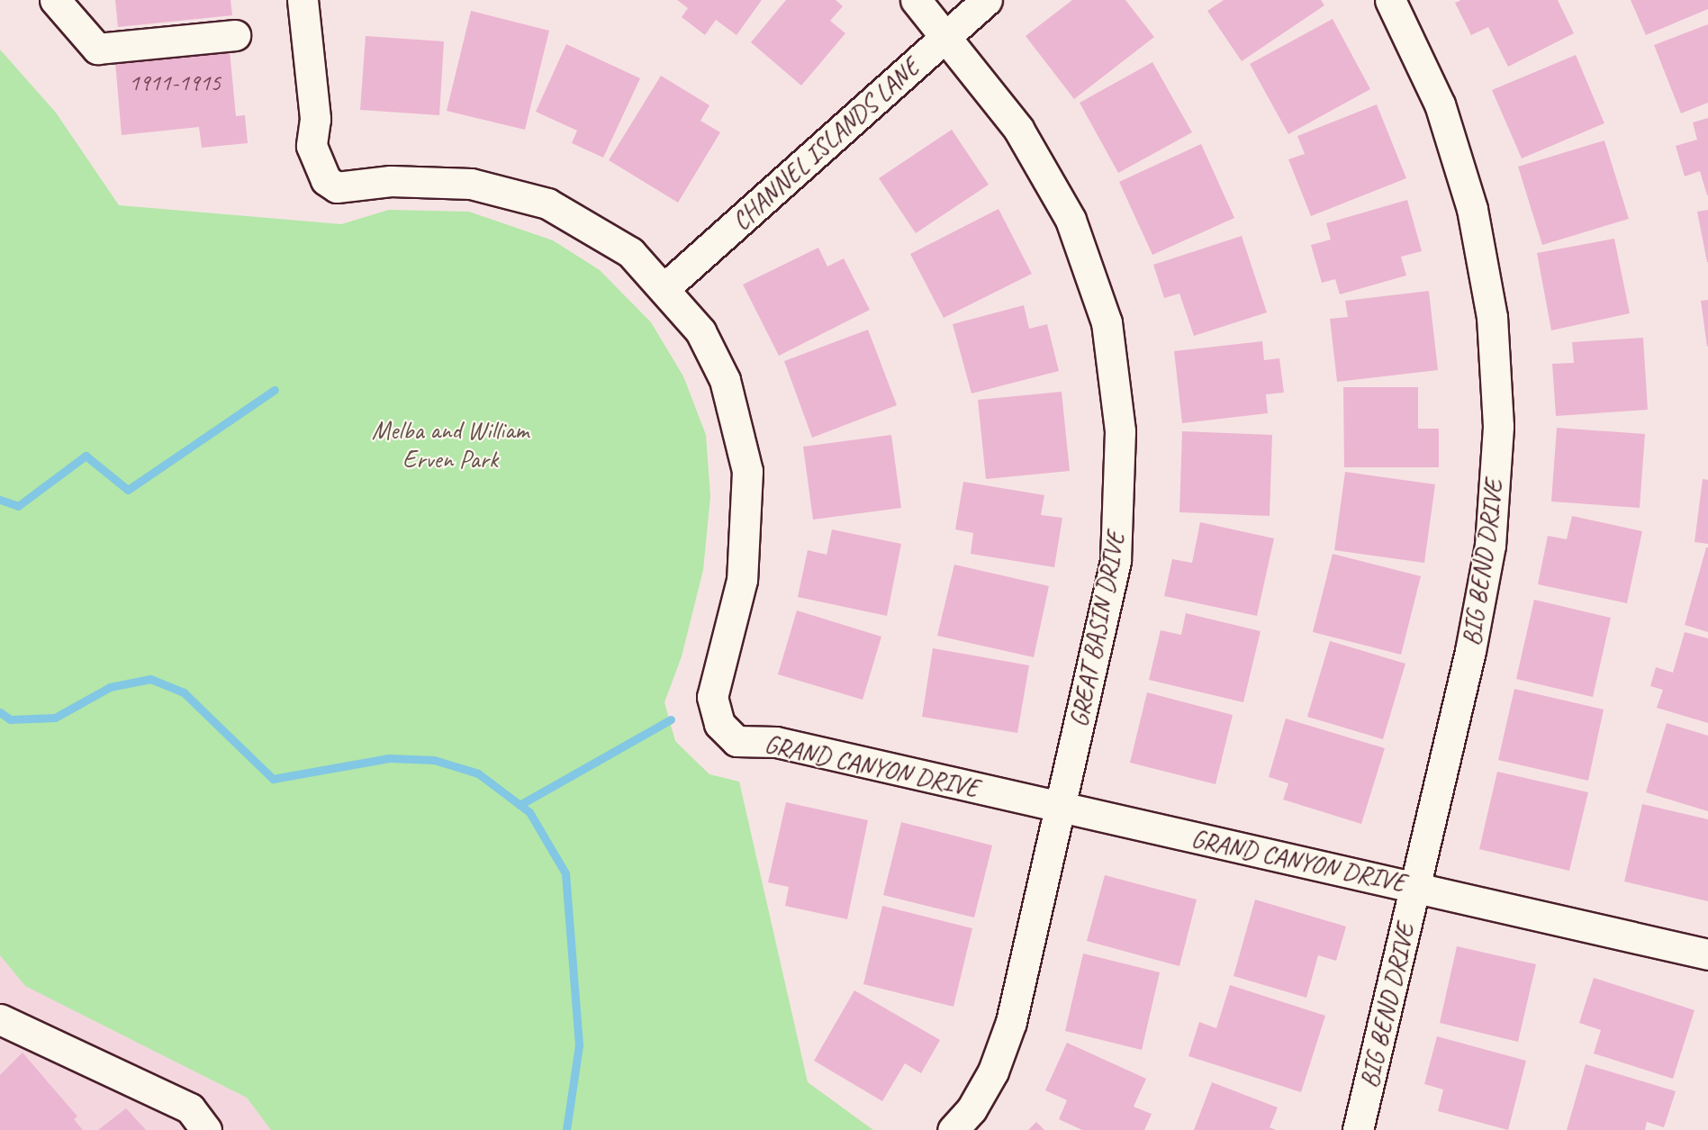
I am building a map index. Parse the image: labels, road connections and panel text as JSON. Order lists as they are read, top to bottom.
{
  "streets": {
    "street": [
      "CHANNEL ISLANDS LANE",
      "BIG BEND DRIVE",
      "GREAT BASIN DRIVE",
      "GRAND CANYON DRIVE"
    ]
  },
  "crossings": [
    ["CHANNEL ISLANDS LANE", "GREAT BASIN DRIVE"],
    ["CHANNEL ISLANDS LANE", "GRAND CANYON DRIVE"],
    ["BIG BEND DRIVE", "GRAND CANYON DRIVE"],
    ["GREAT BASIN DRIVE", "GRAND CANYON DRIVE"]
  ],
  "parks": ["Melba and William Erven Park"],
  "house_numbers": ["1911-1915"]
}
